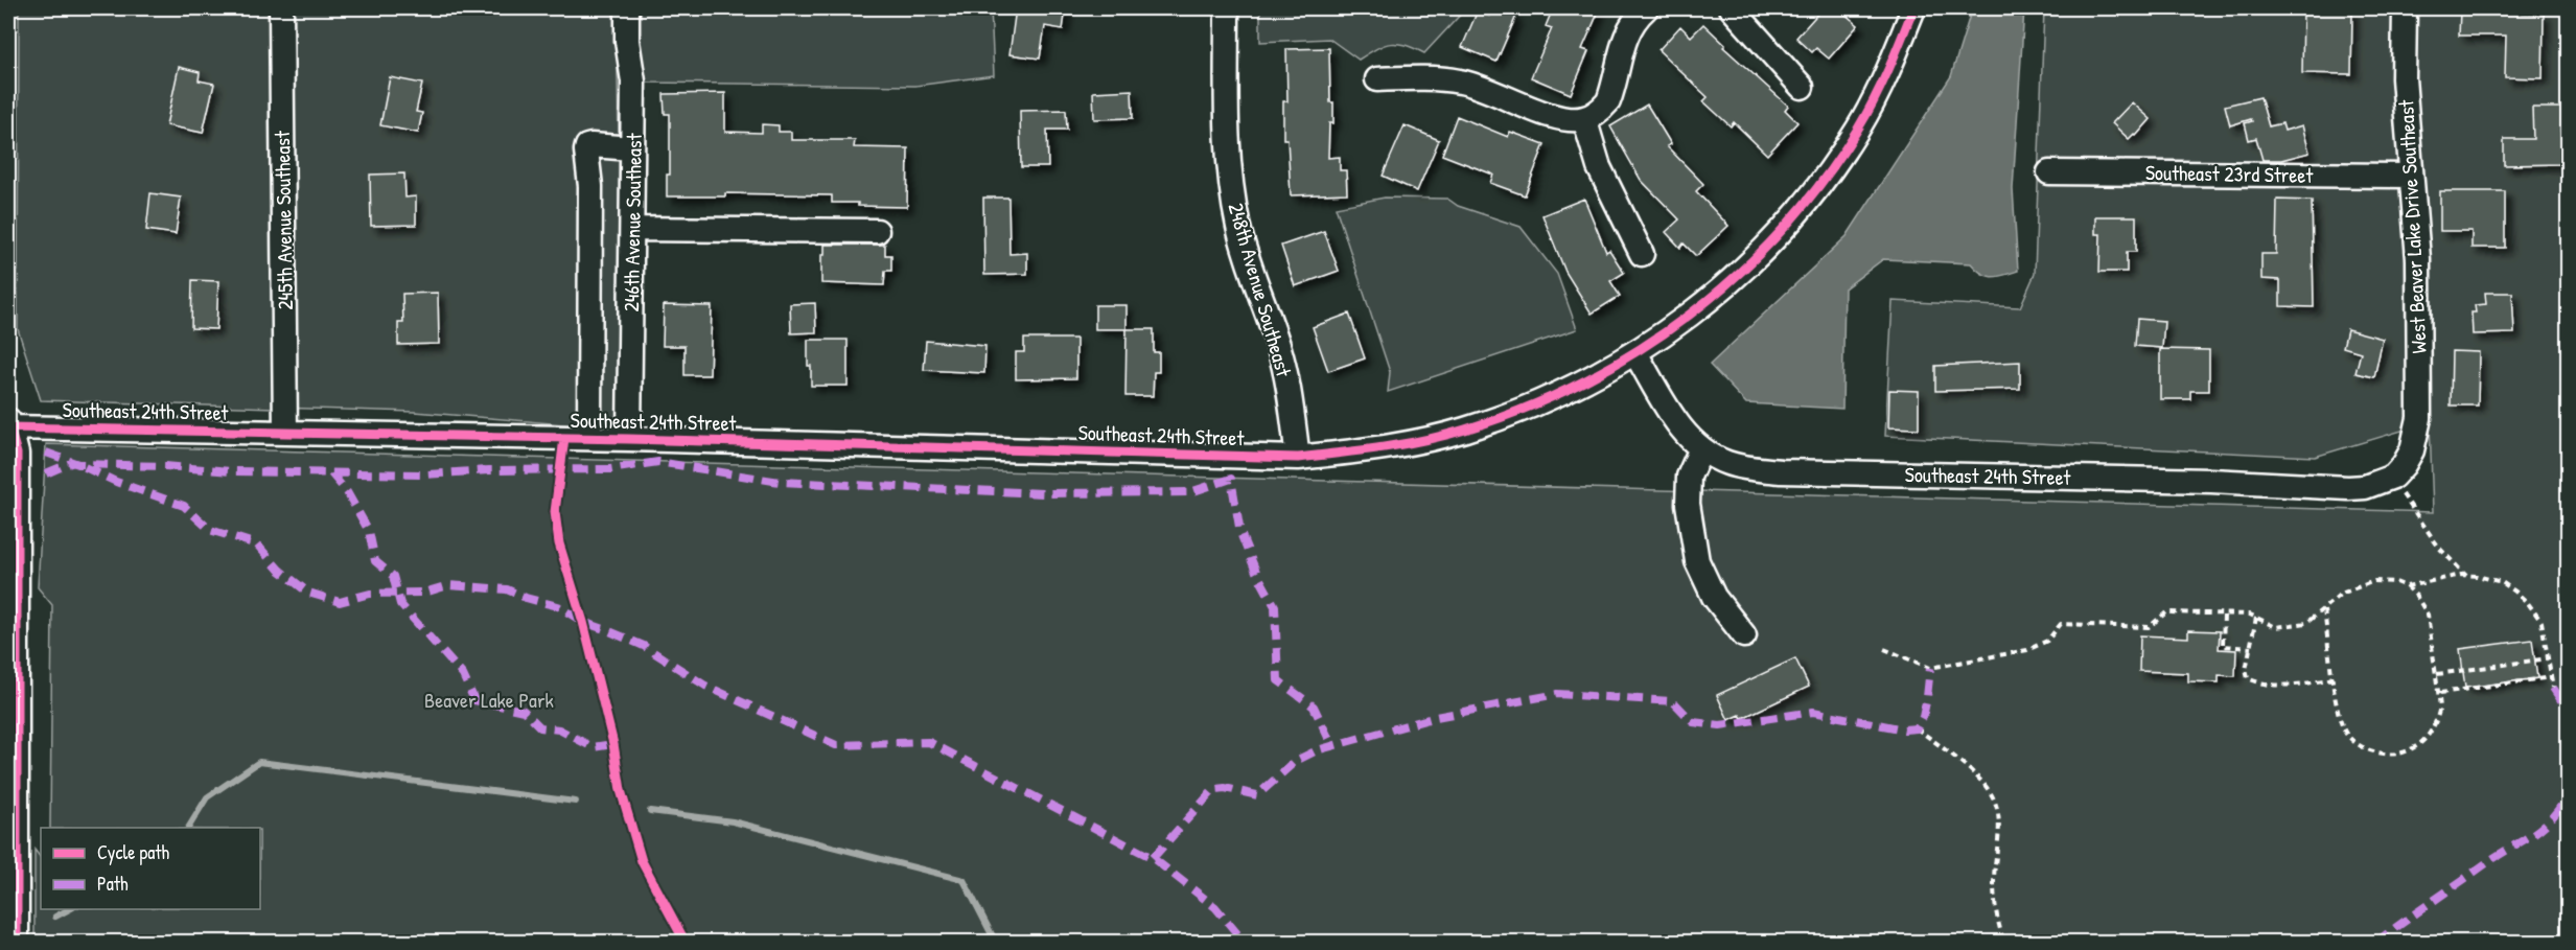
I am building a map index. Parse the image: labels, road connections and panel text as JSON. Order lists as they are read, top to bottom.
{
  "streets": {
    "street": [
      "Southeast 23rd Street",
      "245th Avenue Southeast",
      "246th Avenue Southeast",
      "West Beaver Lake Drive Southeast",
      "248th Avenue Southeast",
      "Southeast 24th Street"
    ]
  },
  "crossings": [
    ["Southeast 23rd Street", "West Beaver Lake Drive Southeast"],
    ["245th Avenue Southeast", "Southeast 24th Street"],
    ["246th Avenue Southeast", "Southeast 24th Street"],
    ["West Beaver Lake Drive Southeast", "Southeast 24th Street"],
    ["248th Avenue Southeast", "Southeast 24th Street"]
  ],
  "parks": ["Beaver Lake Park"],
  "legend": ["Cycle path", "Path"]
}
